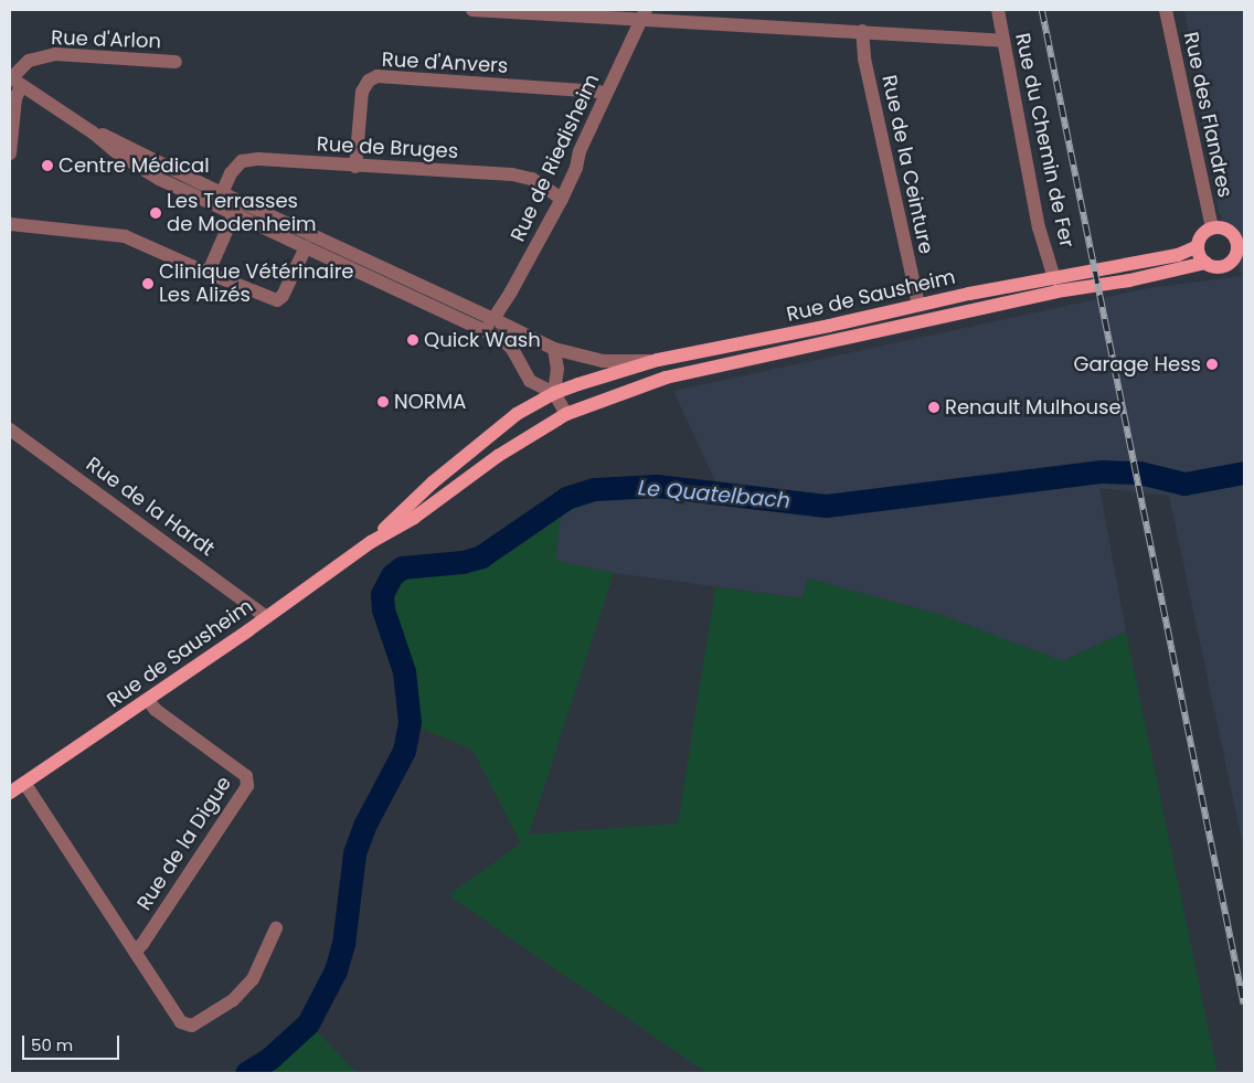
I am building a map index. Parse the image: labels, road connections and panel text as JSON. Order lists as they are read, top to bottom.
{
  "streets": {
    "main road": ["Rue de Sausheim"],
    "street": [
      "Rue d'Arlon",
      "Rue d'Anvers",
      "Rue des Flandres",
      "Rue du Chemin de Fer",
      "Rue de Bruges",
      "Rue de Riedisheim",
      "Rue de la Ceinture",
      "Rue de la Hardt",
      "Rue de la Digue"
    ]
  },
  "crossings": [
    ["Rue d'Anvers", "Rue de Bruges"],
    ["Rue d'Anvers", "Rue de Riedisheim"],
    ["Rue des Flandres", "Rue de Sausheim"],
    ["Rue du Chemin de Fer", "Rue de Sausheim"],
    ["Rue de Bruges", "Rue de Riedisheim"],
    ["Rue de la Ceinture", "Rue de Sausheim"],
    ["Rue de Sausheim", "Rue de la Hardt"],
    ["Rue de Sausheim", "Rue de la Digue"]
  ],
  "water": ["Le Quatelbach"],
  "places": [
    "Centre Médical",
    "Les Terrasses de Modenheim",
    "Clinique Vétérinaire Les Alizés",
    "Quick Wash",
    "Garage Hess",
    "NORMA",
    "Renault Mulhouse"
  ],
  "scale_bar": "50 m"
}
